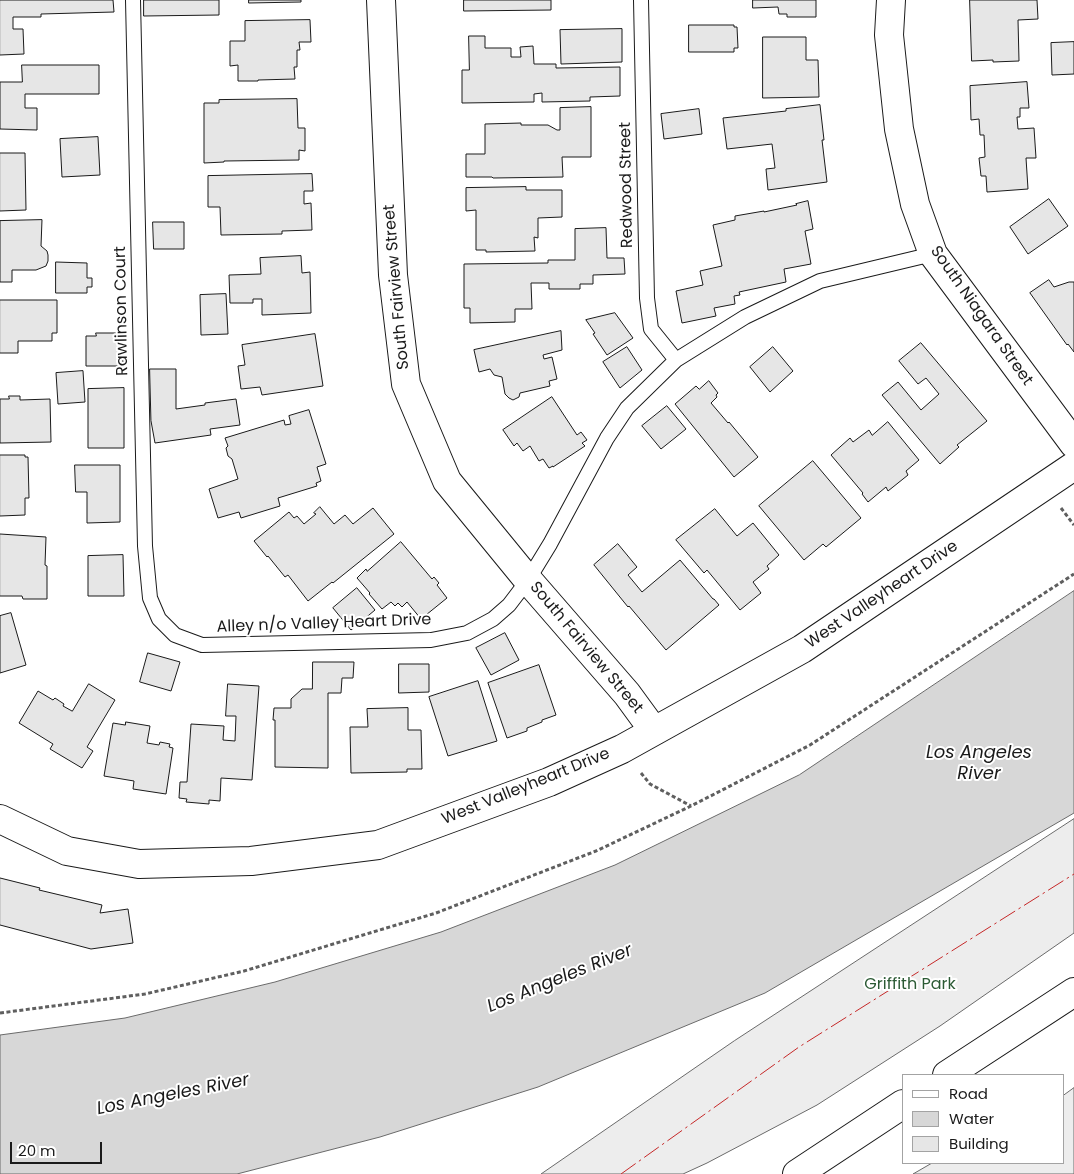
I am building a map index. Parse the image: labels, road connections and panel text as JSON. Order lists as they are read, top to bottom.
{
  "streets": {
    "street": ["South Fairview Street", "South Niagara Street", "West Valleyheart Drive"],
    "lane": ["Redwood Street", "Rawlinson Court", "Alley n/o Valley Heart Drive"]
  },
  "crossings": [
    ["Redwood Street", "Alley n/o Valley Heart Drive"],
    ["South Fairview Street", "West Valleyheart Drive"],
    ["South Fairview Street", "Alley n/o Valley Heart Drive"],
    ["Rawlinson Court", "Alley n/o Valley Heart Drive"],
    ["South Niagara Street", "Alley n/o Valley Heart Drive"]
  ],
  "water": ["Los Angeles River"],
  "parks": ["Griffith Park"],
  "legend": ["Road", "Water", "Building"],
  "scale_bar": "20 m"
}
